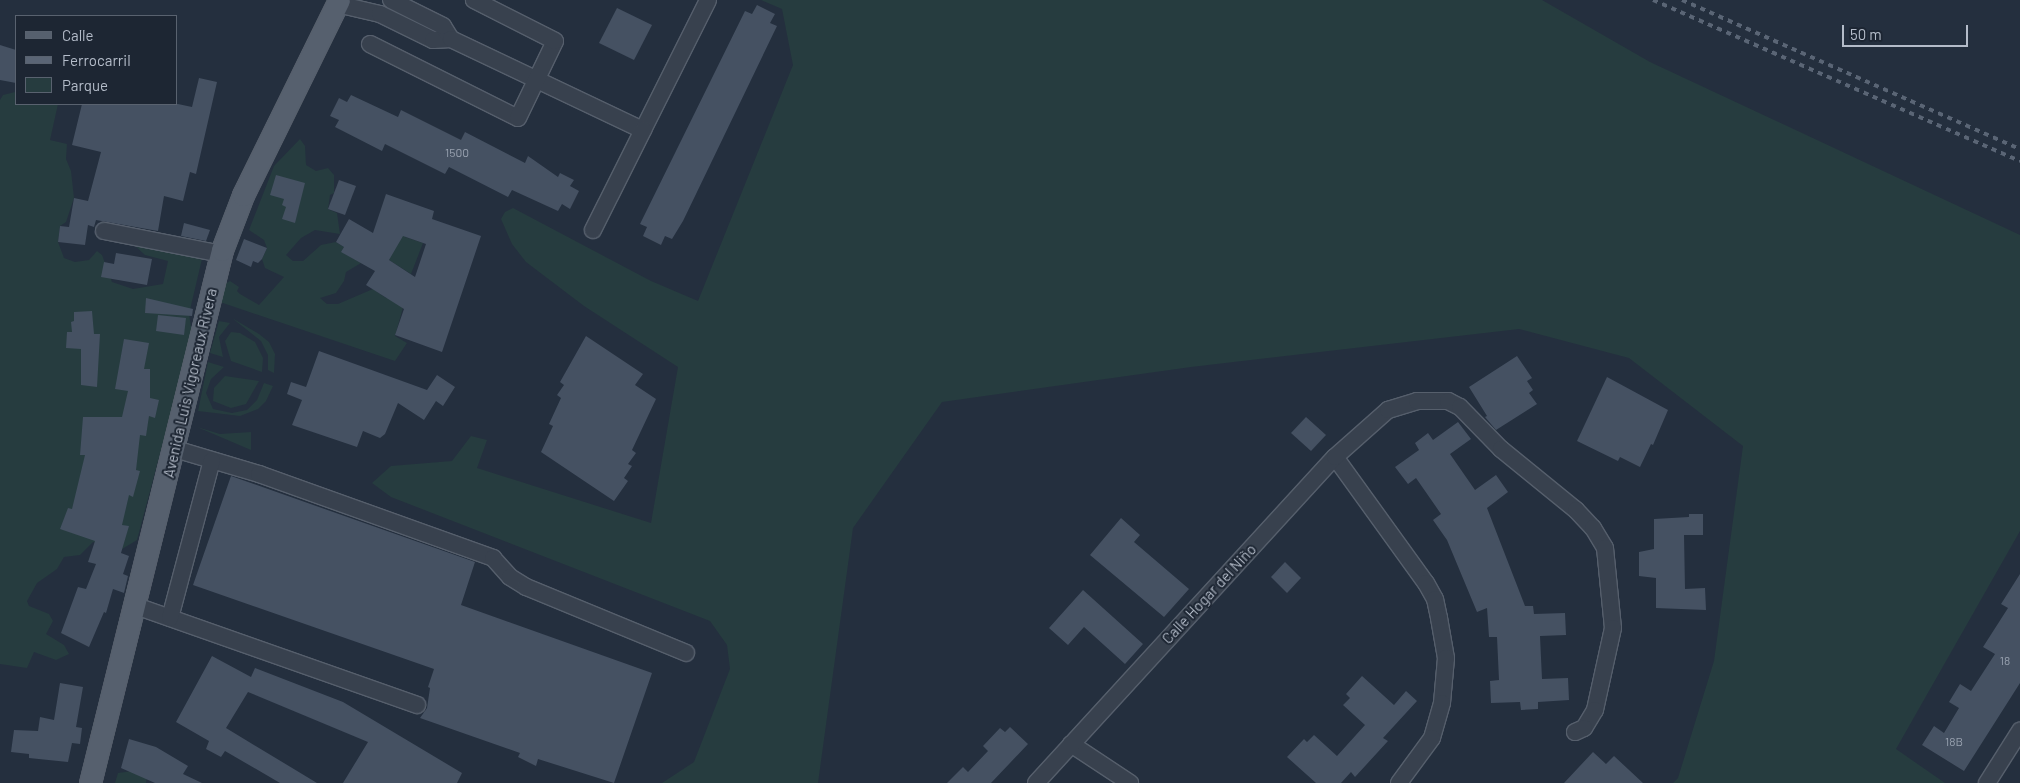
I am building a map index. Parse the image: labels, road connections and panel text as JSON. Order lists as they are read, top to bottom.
{
  "streets": {
    "main road": ["Avenida Luis Vigoreaux Rivera"],
    "street": ["Calle Hogar del Niño"]
  },
  "house_numbers": ["1500", "18", "18B"],
  "legend": ["Calle", "Ferrocarril", "Parque"],
  "scale_bar": "50 m"
}
